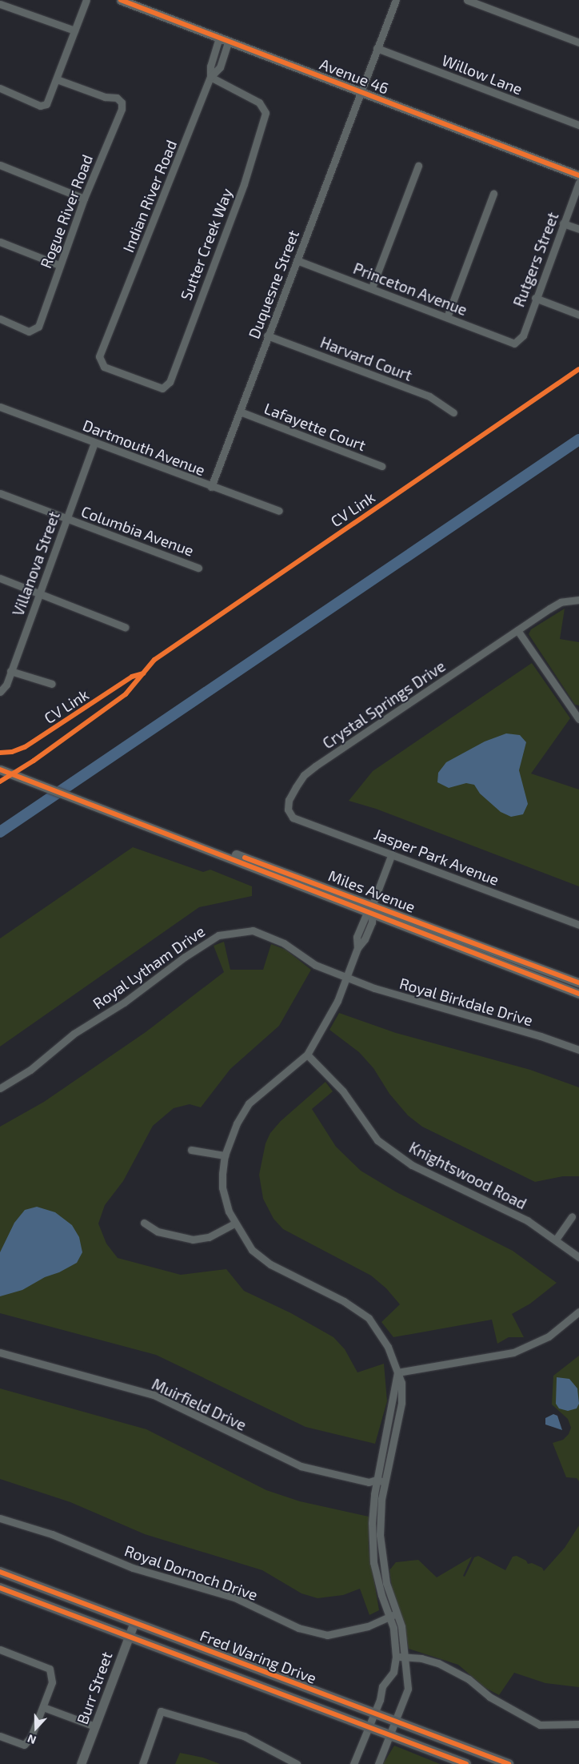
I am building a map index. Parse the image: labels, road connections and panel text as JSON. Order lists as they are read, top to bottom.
{
  "streets": {
    "main road": ["Fred Waring Drive"],
    "street": [
      "Willow Lane",
      "Avenue 46",
      "Indian River Road",
      "Rogue River Road",
      "Sutter Creek Way",
      "Rutgers Street",
      "Duquesne Street",
      "Princeton Avenue",
      "Harvard Court",
      "Lafayette Court",
      "Dartmouth Avenue",
      "Columbia Avenue",
      "Villanova Street",
      "Crystal Springs Drive",
      "Jasper Park Avenue",
      "Miles Avenue",
      "Royal Lytham Drive",
      "Royal Birkdale Drive",
      "Knightswood Road",
      "Muirfield Drive",
      "Royal Dornoch Drive",
      "Burr Street"
    ],
    "cycle path": ["CV Link"]
  },
  "crossings": [
    ["Willow Lane", "Duquesne Street"],
    ["Avenue 46", "Indian River Road"],
    ["Avenue 46", "Duquesne Street"],
    ["Indian River Road", "Sutter Creek Way"],
    ["Rutgers Street", "Princeton Avenue"],
    ["Duquesne Street", "Princeton Avenue"],
    ["Duquesne Street", "Harvard Court"],
    ["Duquesne Street", "Lafayette Court"],
    ["Duquesne Street", "Dartmouth Avenue"],
    ["Dartmouth Avenue", "Villanova Street"],
    ["Columbia Avenue", "Villanova Street"],
    ["Crystal Springs Drive", "Jasper Park Avenue"],
    ["Royal Lytham Drive", "Royal Birkdale Drive"],
    ["Fred Waring Drive", "Burr Street"]
  ],
  "north": "bottom"
}
